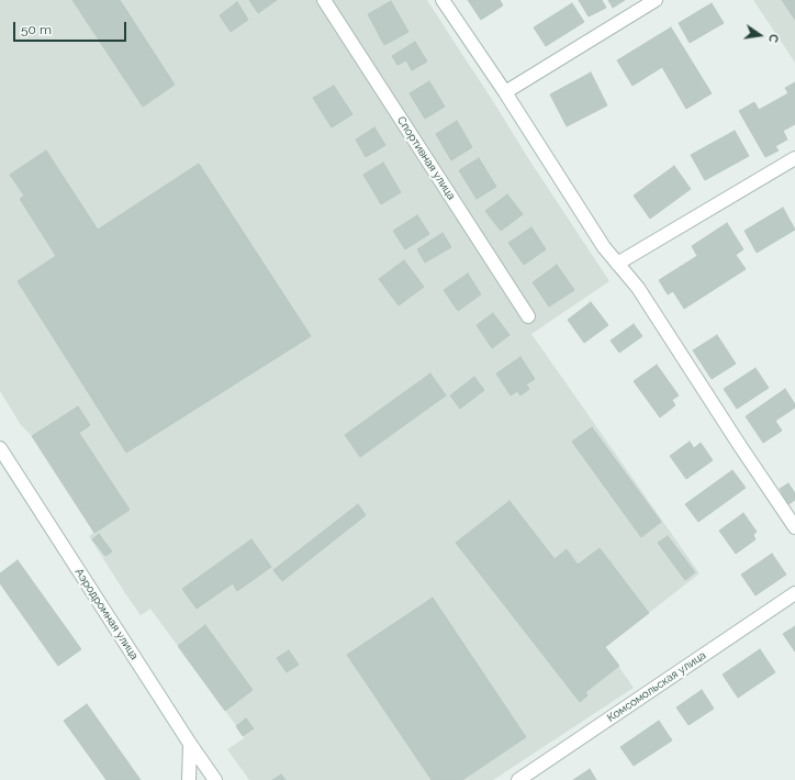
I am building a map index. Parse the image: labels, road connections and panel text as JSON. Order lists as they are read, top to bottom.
{
  "streets": {
    "street": ["Спортивная улица", "Аэродромная улица", "Комсомольская улица"]
  },
  "scale_bar": "50 m",
  "north": "right"
}
